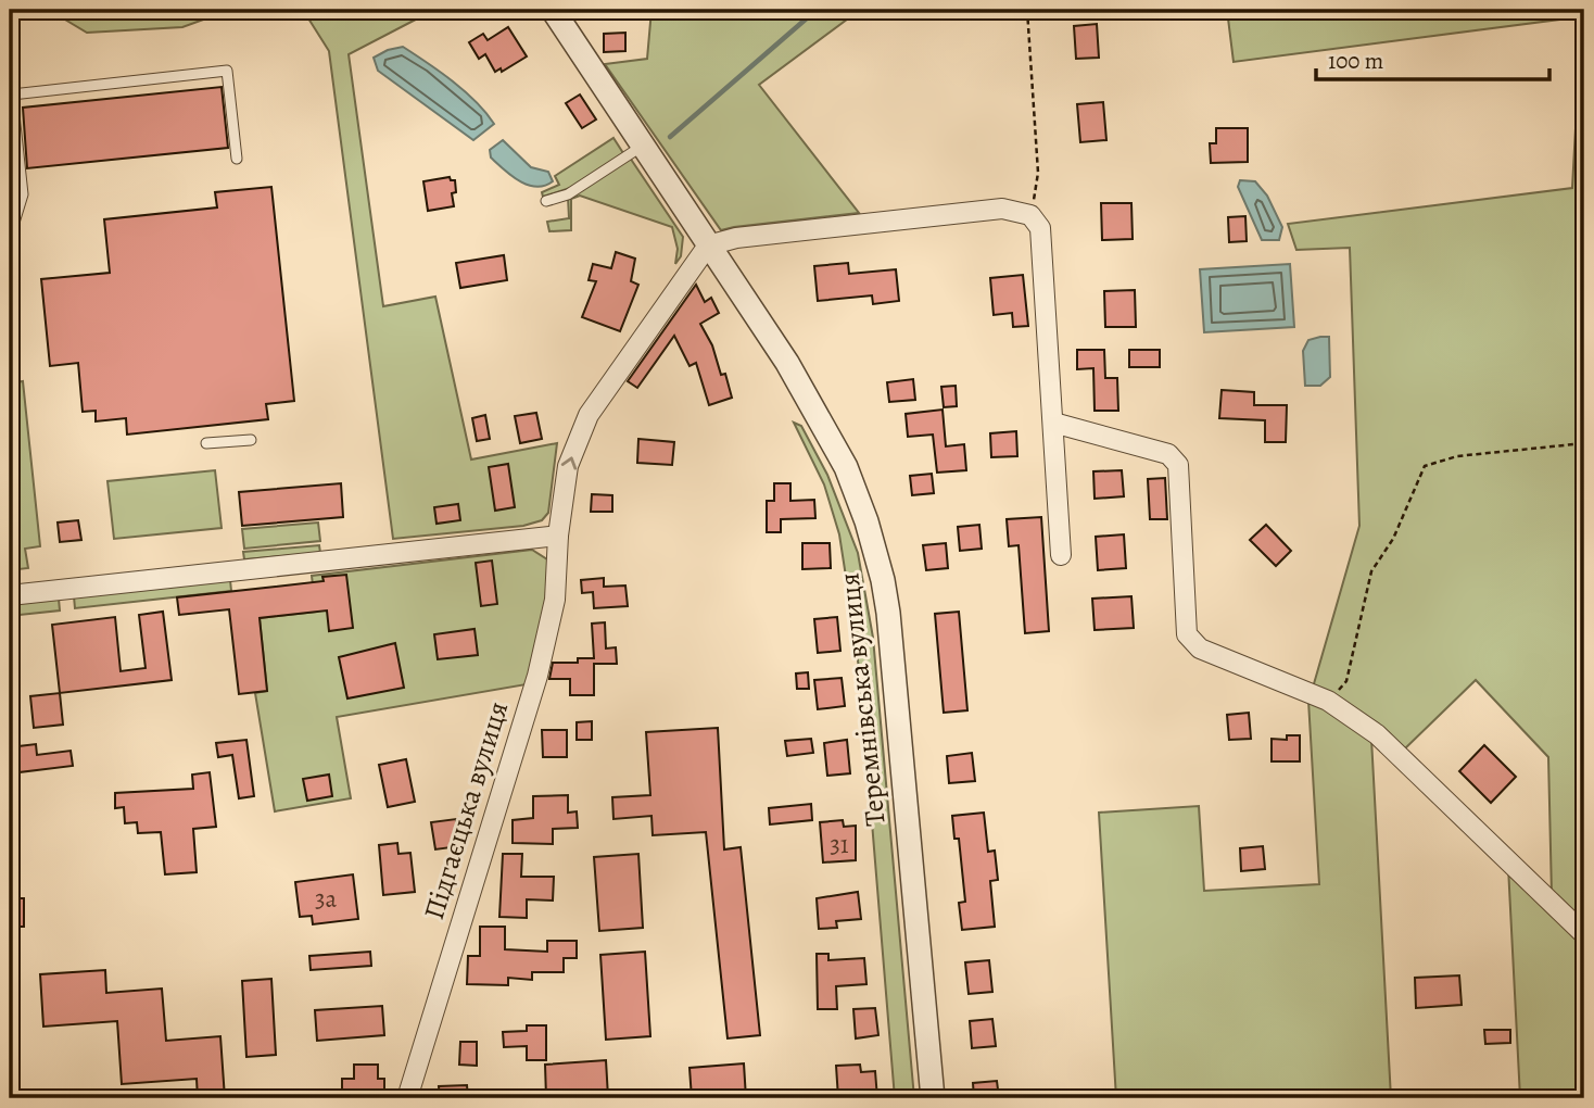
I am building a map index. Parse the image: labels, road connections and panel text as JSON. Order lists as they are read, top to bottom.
{
  "streets": {
    "street": ["Теремнівська вулиця", "Підгаєцька вулиця"]
  },
  "crossings": [
    ["Теремнівська вулиця", "Підгаєцька вулиця"]
  ],
  "one_way": ["Підгаєцька вулиця"],
  "house_numbers": ["31", "3а"],
  "scale_bar": "100 m"
}
